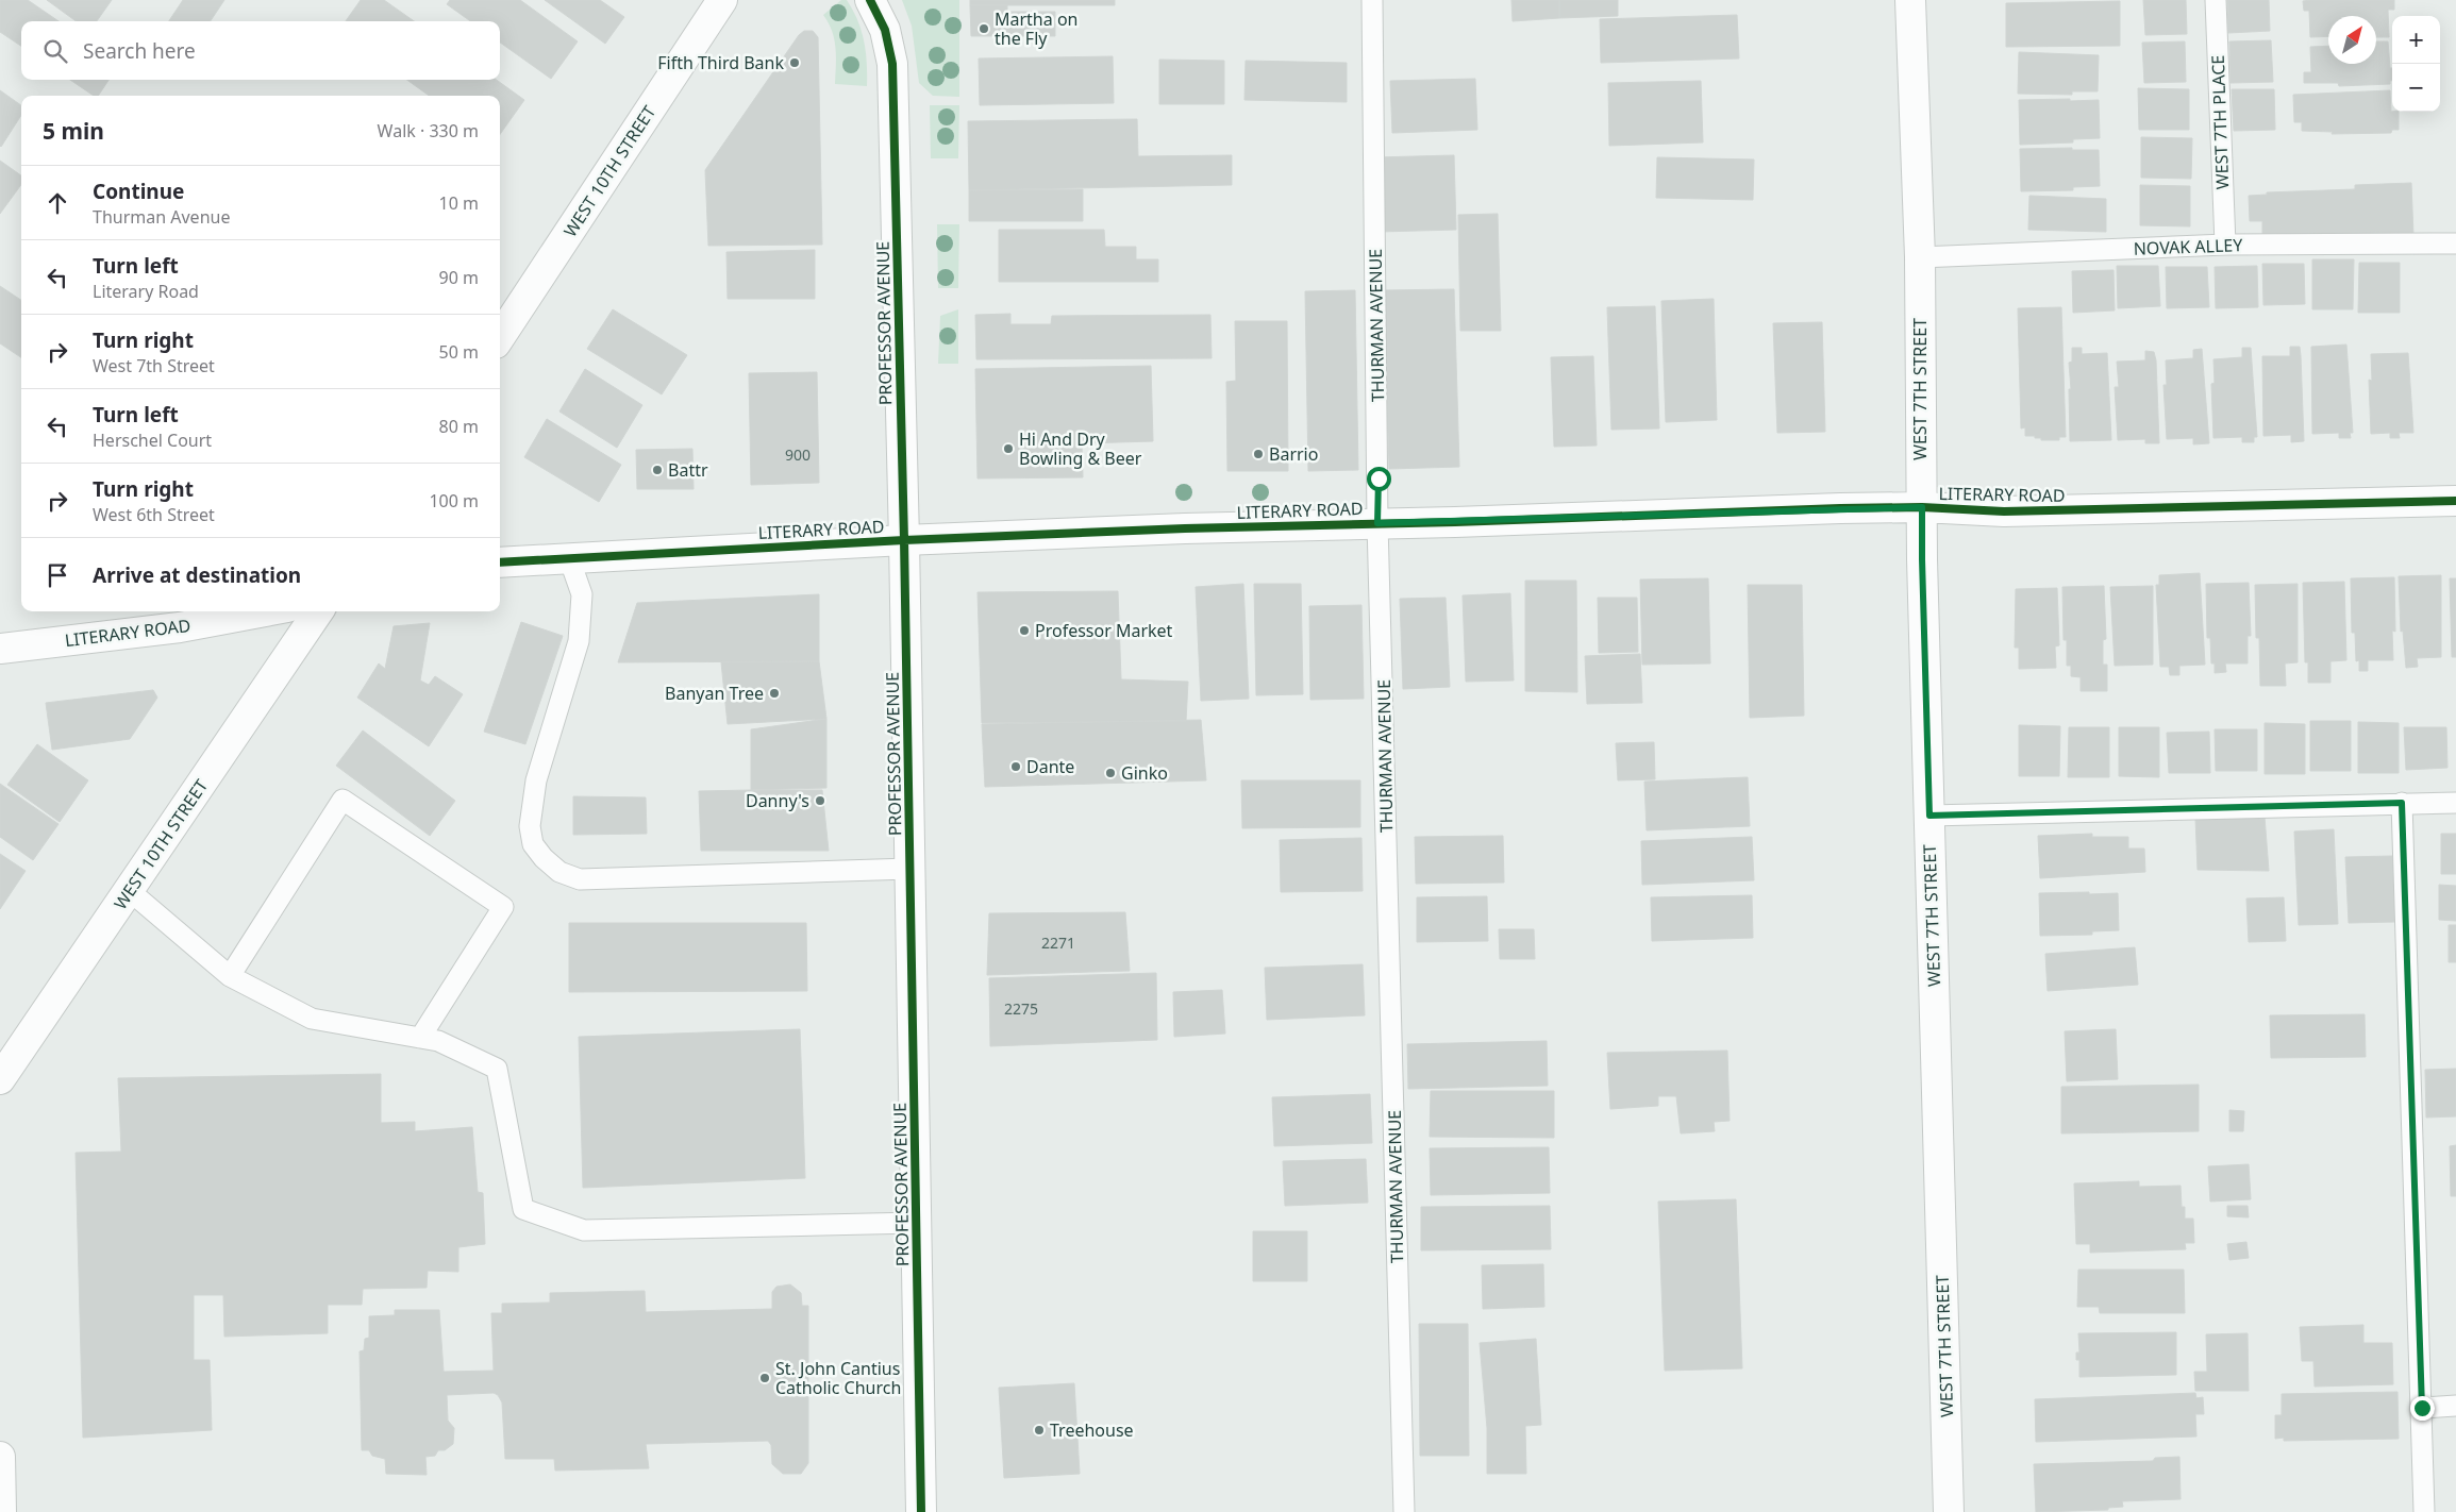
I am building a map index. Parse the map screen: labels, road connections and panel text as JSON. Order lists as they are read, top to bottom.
{
  "streets": {
    "street": [
      "WEST 10TH STREET",
      "PROFESSOR AVENUE",
      "WEST 7TH STREET",
      "LITERARY ROAD"
    ],
    "lane": ["WEST 7TH PLACE", "NOVAK ALLEY", "THURMAN AVENUE"]
  },
  "crossings": [
    ["WEST 7TH PLACE", "NOVAK ALLEY"],
    ["NOVAK ALLEY", "WEST 7TH STREET"],
    ["PROFESSOR AVENUE", "LITERARY ROAD"],
    ["THURMAN AVENUE", "LITERARY ROAD"],
    ["WEST 7TH STREET", "LITERARY ROAD"]
  ],
  "places": [
    "Martha on the Fly",
    "Fifth Third Bank",
    "Hi And Dry Bowling & Beer",
    "Barrio",
    "Battr",
    "Professor Market",
    "Banyan Tree",
    "Dante",
    "Ginko",
    "Danny's",
    "St. John Cantius Catholic Church",
    "Treehouse"
  ],
  "house_numbers": ["900", "2271", "2275"],
  "north": "top right",
  "page": {
    "map_buttons": ["+", "−"],
    "search": "Search here",
    "heading": ["5 min", "Walk · 330 m"],
    "list": [
      ["Continue", "Thurman Avenue", "10 m"],
      ["Turn left", "Literary Road", "90 m"],
      ["Turn right", "West 7th Street", "50 m"],
      ["Turn left", "Herschel Court", "80 m"],
      ["Turn right", "West 6th Street", "100 m"],
      "Arrive at destination"
    ]
  }
}
